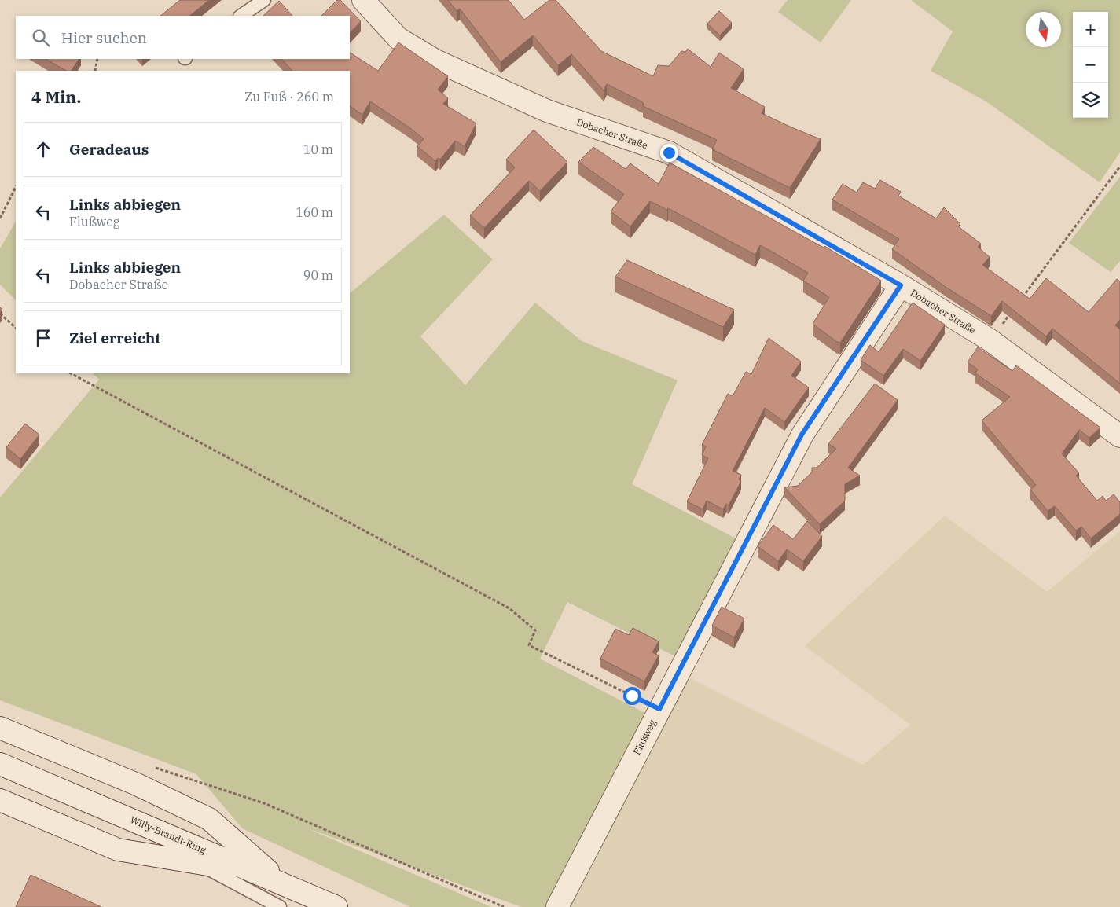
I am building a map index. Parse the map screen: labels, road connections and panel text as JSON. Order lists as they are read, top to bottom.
{
  "streets": {
    "street": ["Dobacher Straße", "Flußweg", "Willy-Brandt-Ring"]
  },
  "crossings": [
    ["Dobacher Straße", "Flußweg"]
  ],
  "north": "bottom",
  "page": {
    "map_buttons": ["+", "−"],
    "search": "Hier suchen",
    "heading": ["4 Min.", "Zu Fuß · 260 m"],
    "list": [
      ["Geradeaus", "10 m"],
      ["Links abbiegen", "Flußweg", "160 m"],
      ["Links abbiegen", "Dobacher Straße", "90 m"],
      "Ziel erreicht"
    ]
  }
}
